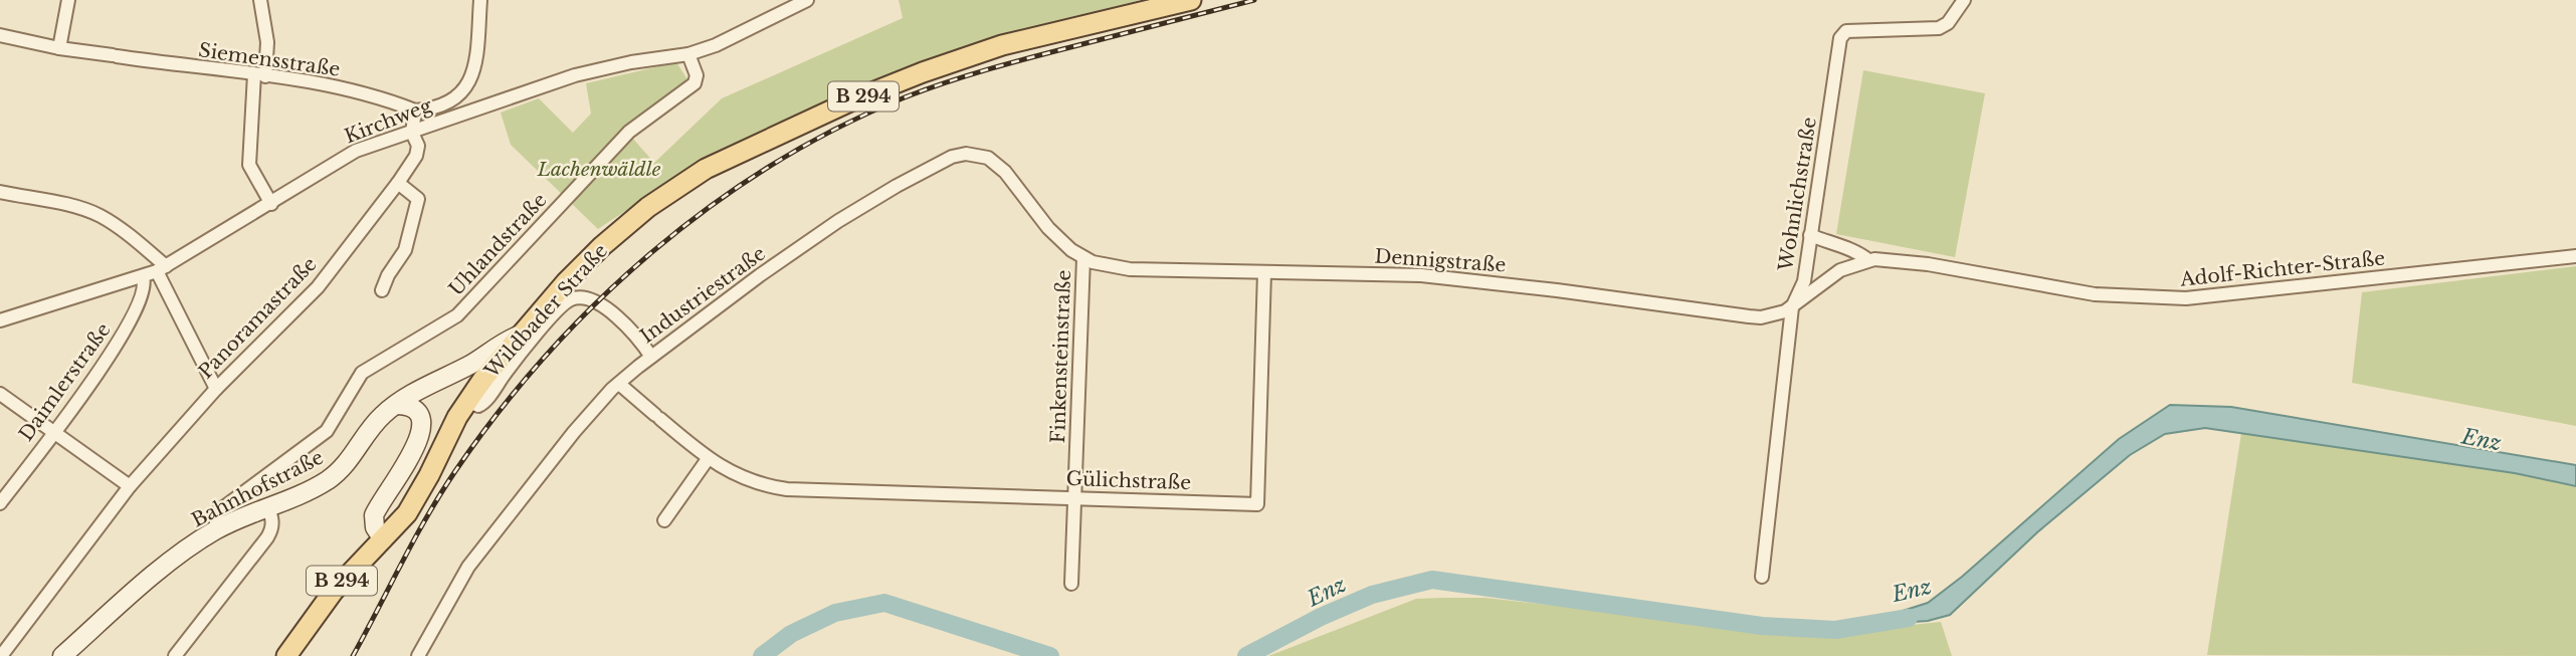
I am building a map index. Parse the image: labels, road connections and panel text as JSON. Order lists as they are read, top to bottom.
{
  "streets": {
    "main road": ["B 294", "Wildbader Straße", "Bahnhofstraße"],
    "street": [
      "Siemensstraße",
      "Kirchweg",
      "Wohnlichstraße",
      "Uhlandstraße",
      "Dennigstraße",
      "Adolf-Richter-Straße",
      "Industriestraße",
      "Panoramastraße",
      "Finkensteinstraße",
      "Daimlerstraße",
      "Gülichstraße"
    ]
  },
  "crossings": [
    ["Siemensstraße", "Panoramastraße"],
    ["Kirchweg", "Uhlandstraße"],
    ["Kirchweg", "Panoramastraße"],
    ["Kirchweg", "Daimlerstraße"],
    ["Wohnlichstraße", "Dennigstraße"],
    ["Wohnlichstraße", "Adolf-Richter-Straße"],
    ["Uhlandstraße", "Bahnhofstraße"],
    ["Dennigstraße", "Adolf-Richter-Straße"],
    ["Dennigstraße", "Industriestraße"],
    ["Dennigstraße", "Finkensteinstraße"],
    ["Dennigstraße", "Gülichstraße"],
    ["Industriestraße", "Finkensteinstraße"],
    ["Industriestraße", "Gülichstraße"],
    ["Wildbader Straße", "Bahnhofstraße"],
    ["Finkensteinstraße", "Gülichstraße"]
  ],
  "water": ["Enz"],
  "parks": ["Lachenwäldle"]
}
